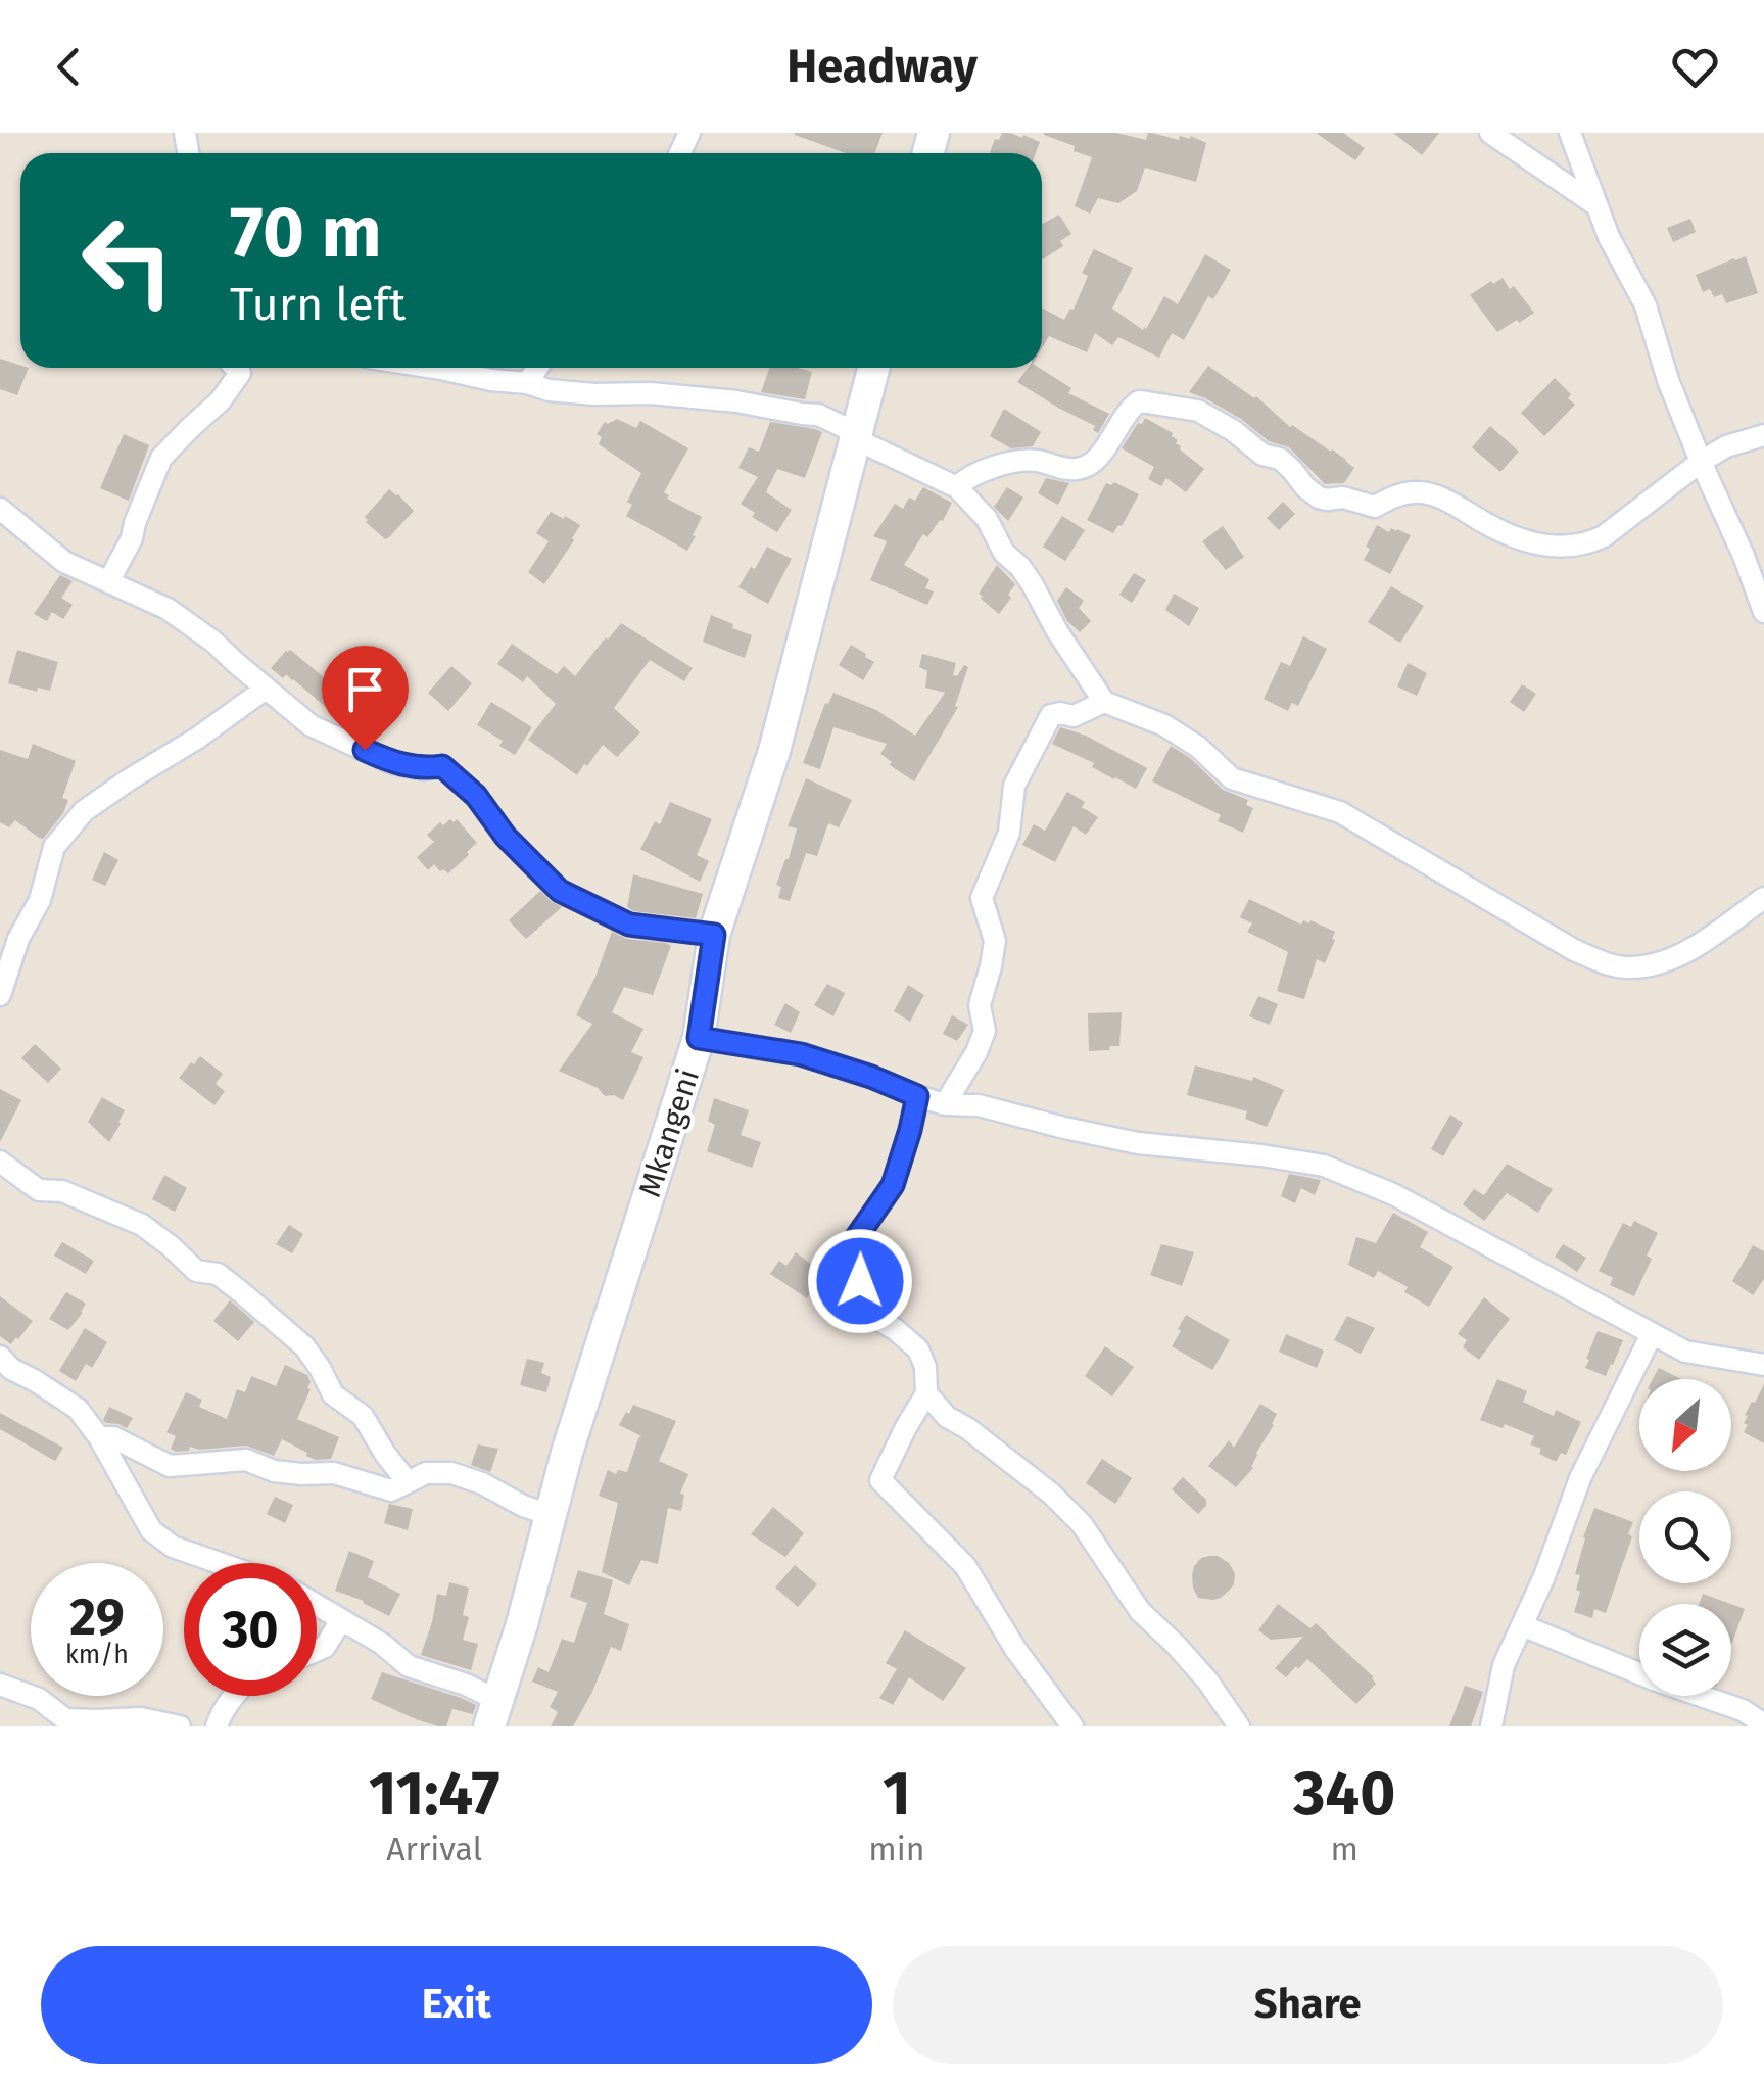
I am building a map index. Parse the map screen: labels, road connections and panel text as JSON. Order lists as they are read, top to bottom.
{
  "streets": {
    "street": ["Mkangeni"]
  },
  "north": "bottom left",
  "page": {
    "header": "Headway",
    "turn": ["70 m", "Turn left"],
    "speed": "29 km/h",
    "limit": "30",
    "eta": [
      "11:47",
      "Arrival",
      "1",
      "min",
      "340",
      "m"
    ],
    "buttons": ["Exit", "Share"]
  }
}
